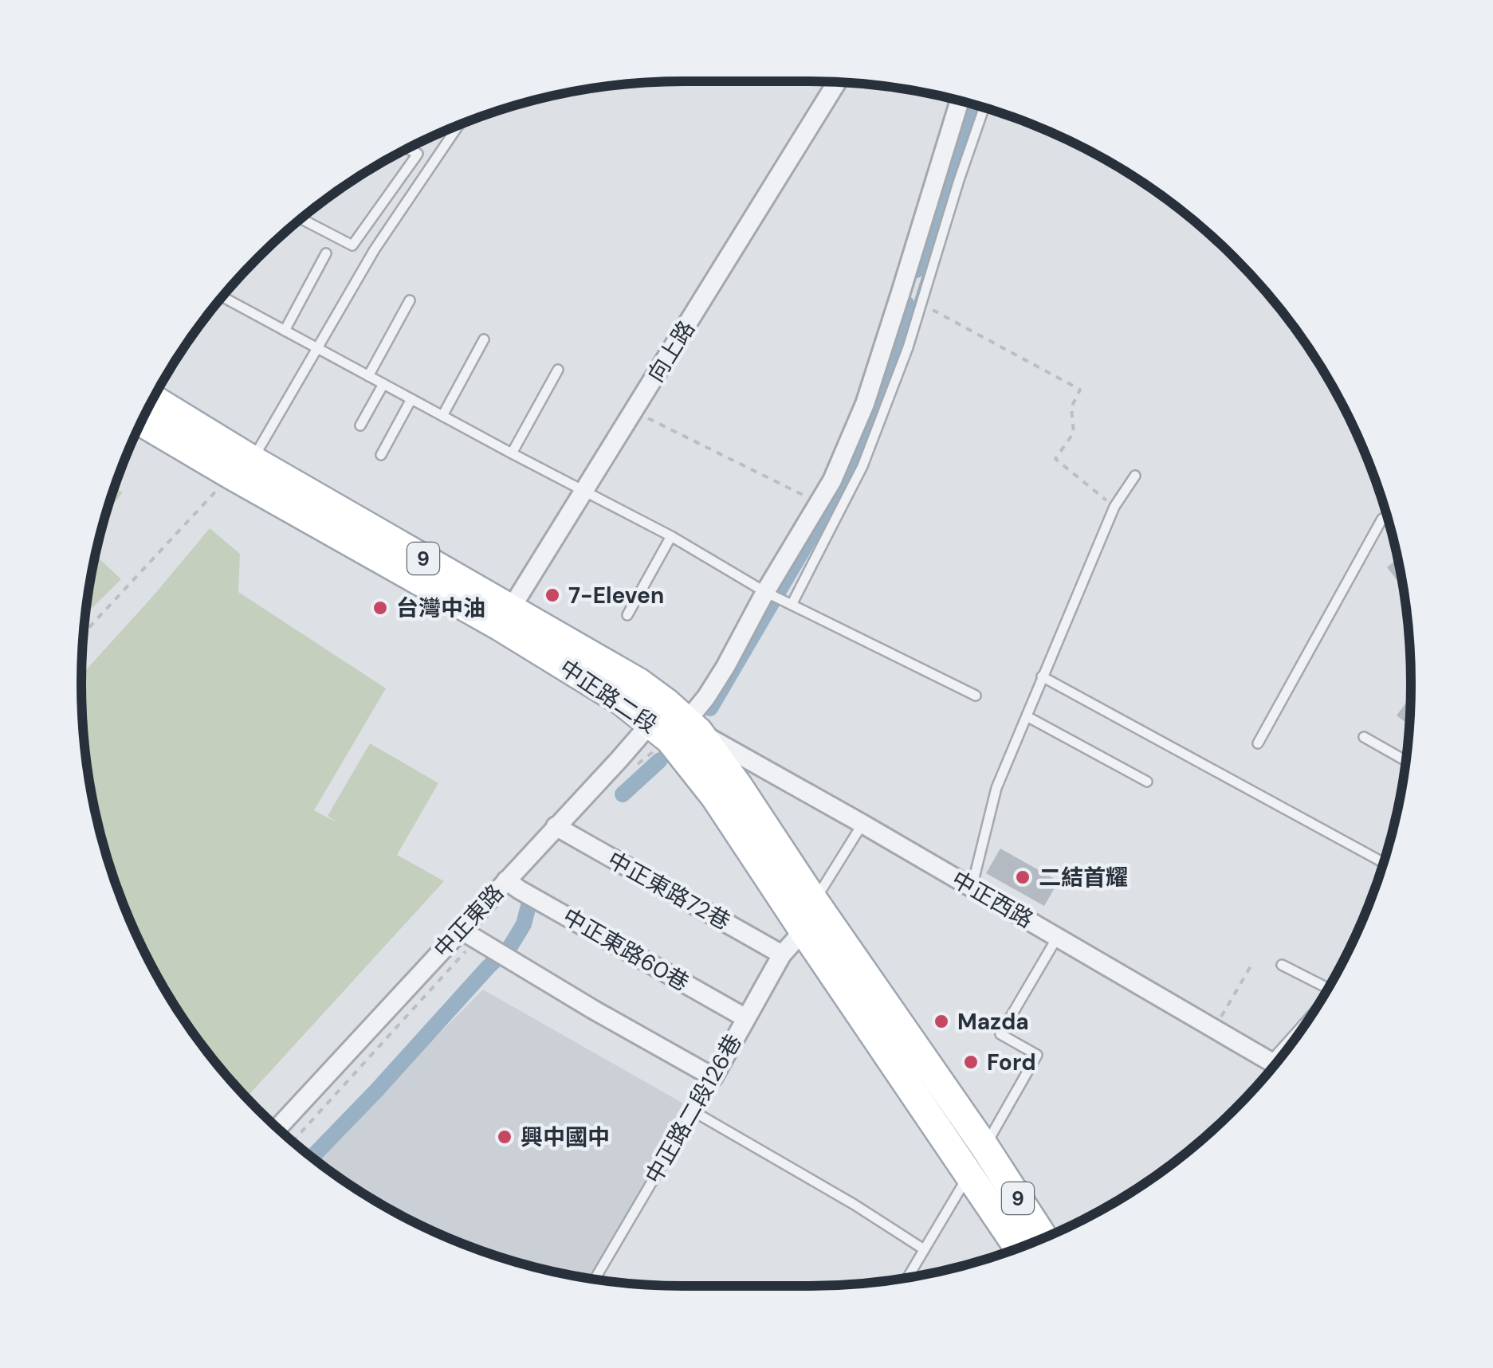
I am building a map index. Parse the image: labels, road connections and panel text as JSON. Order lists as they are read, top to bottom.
{
  "streets": {
    "main road": ["9", "中正路二段"],
    "street": [
      "向上路",
      "中正東路72巷",
      "中正西路",
      "中正東路",
      "中正東路60巷",
      "中正路二段126巷"
    ]
  },
  "crossings": [
    ["向上路", "中正路二段"],
    ["9", "中正路二段"],
    ["中正路二段", "中正西路"],
    ["中正路二段", "中正東路"],
    ["中正路二段", "中正路二段126巷"],
    ["中正東路72巷", "中正東路"],
    ["中正東路72巷", "中正路二段126巷"],
    ["中正西路", "中正東路"],
    ["中正東路", "中正東路60巷"],
    ["中正東路60巷", "中正路二段126巷"]
  ],
  "places": [
    "7-Eleven",
    "台灣中油",
    "二結首耀",
    "Mazda",
    "Ford",
    "興中國中"
  ]
}
